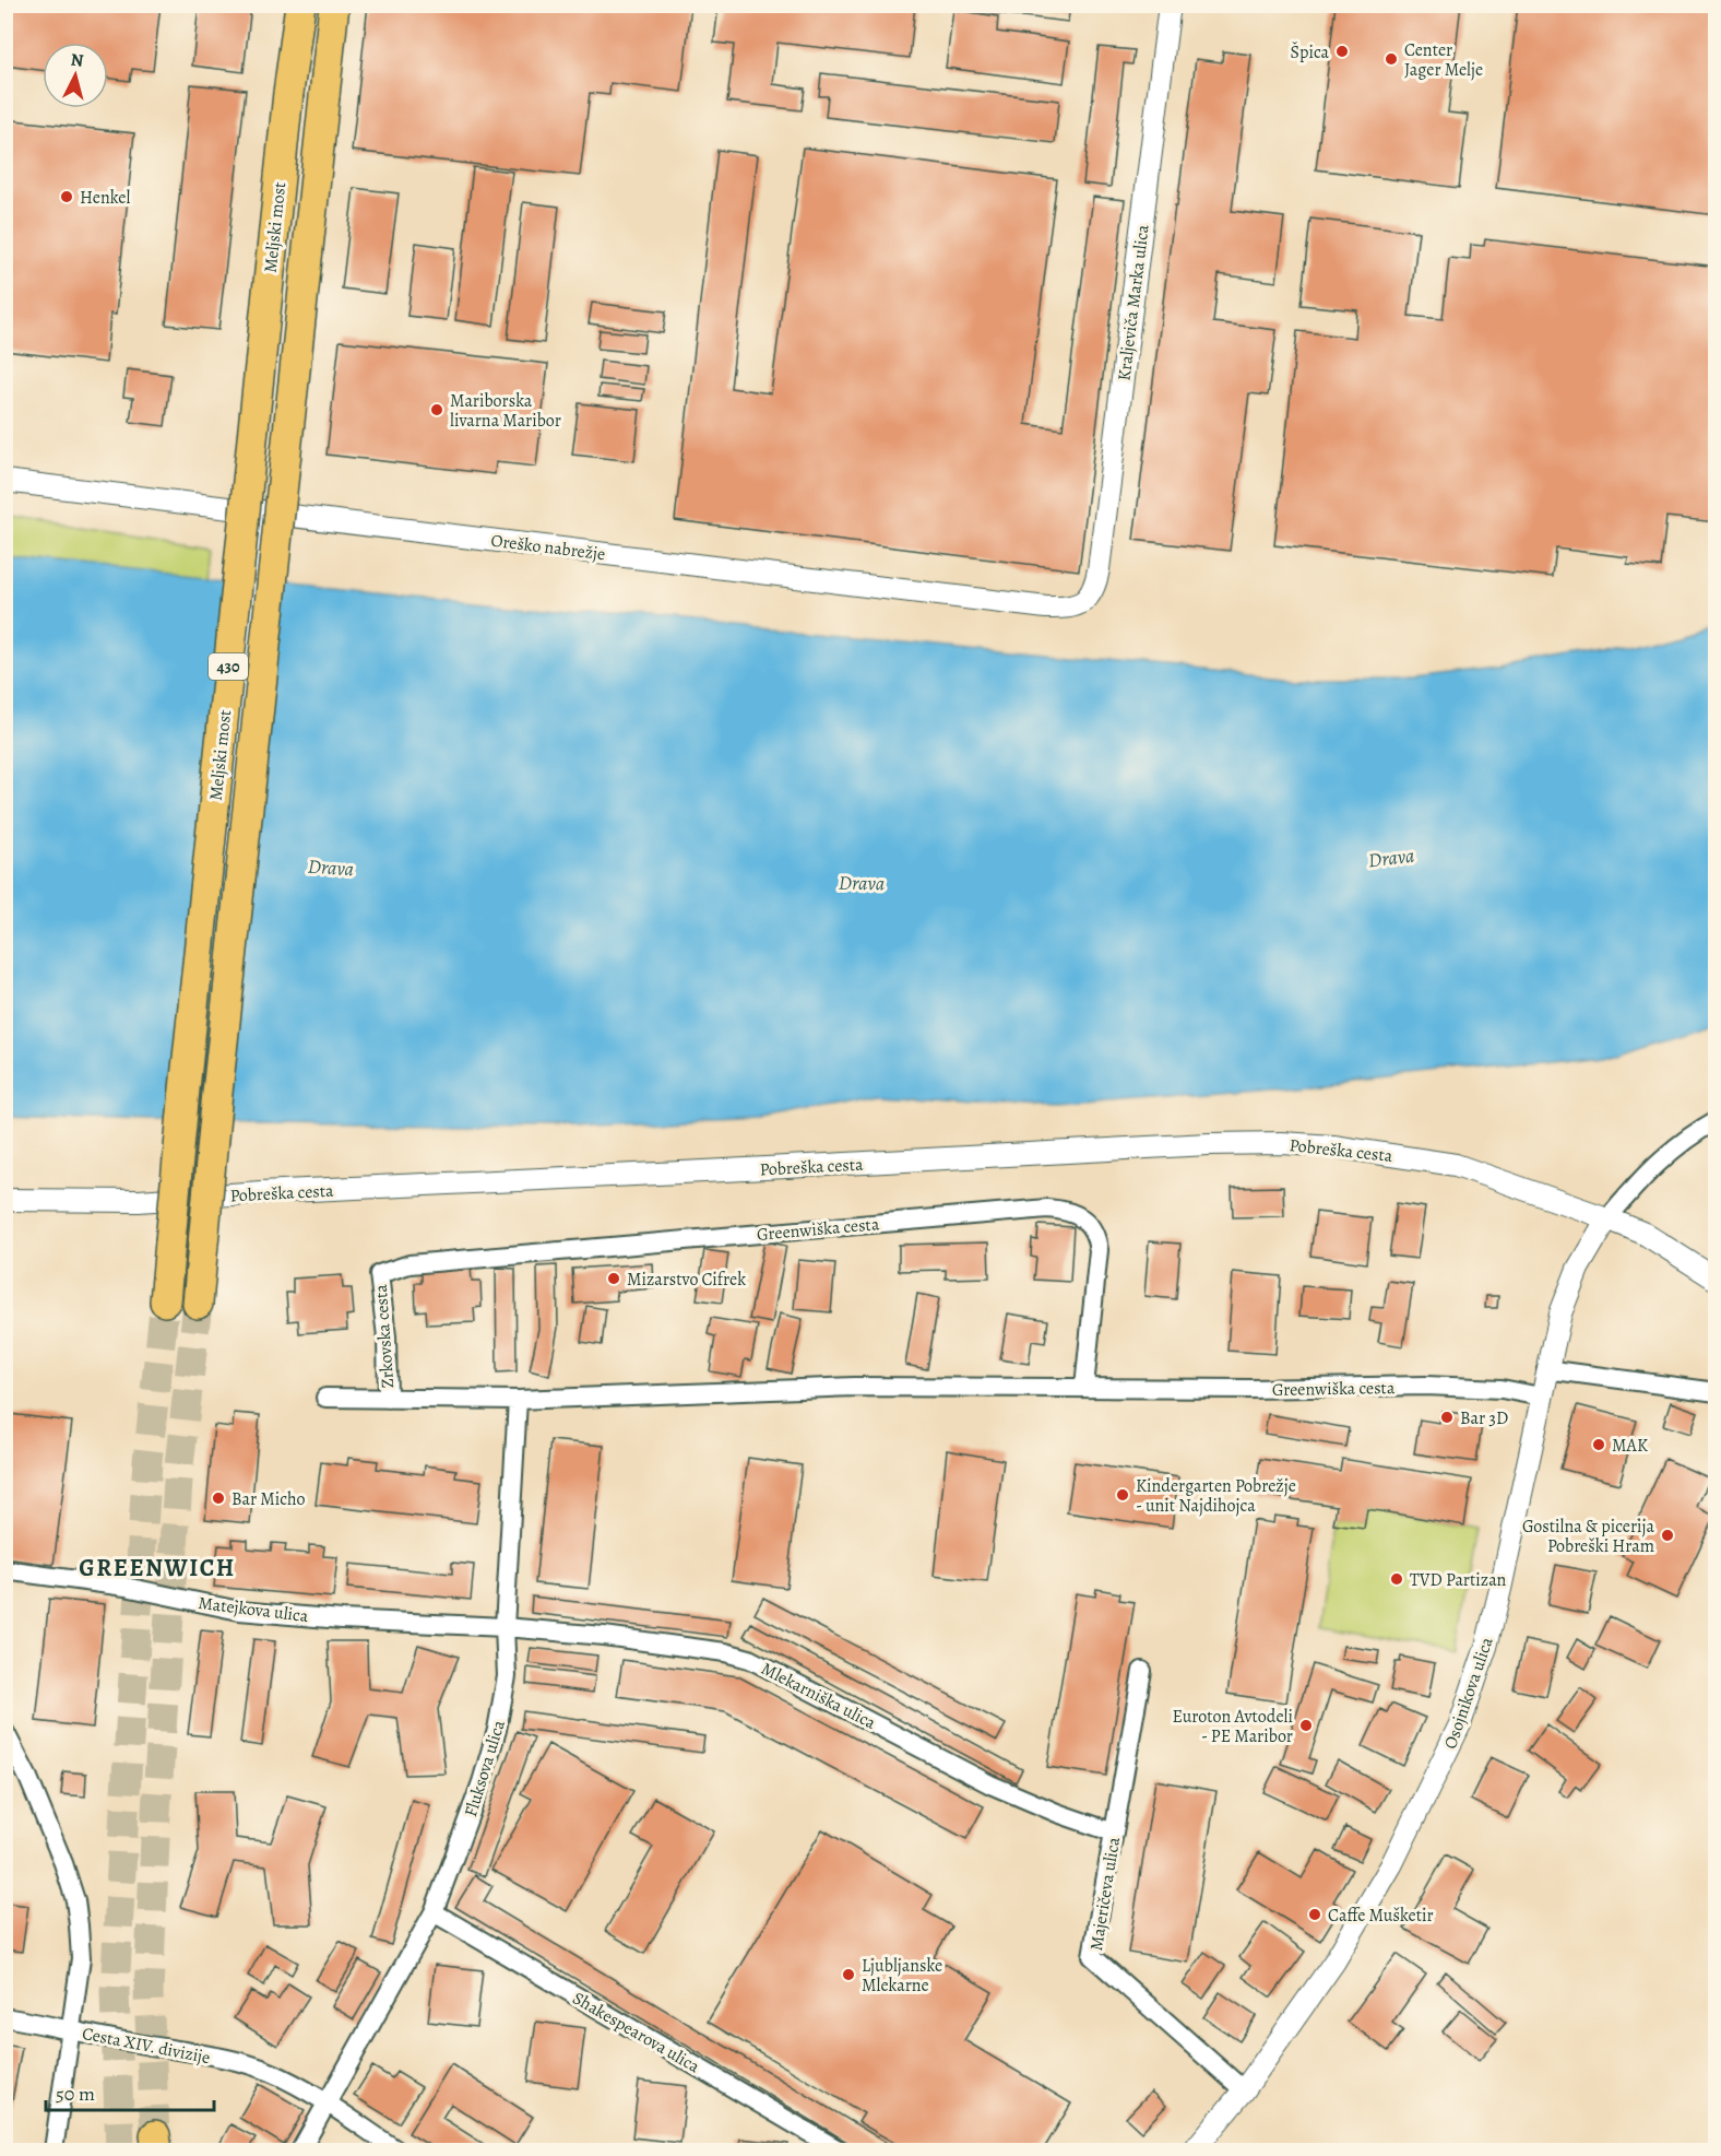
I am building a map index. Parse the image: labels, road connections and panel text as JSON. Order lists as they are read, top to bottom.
{
  "streets": {
    "highway": ["Meljski most", "430"],
    "street": [
      "Kraljeviča Marka ulica",
      "Oreško nabrežje",
      "Pobreška cesta",
      "Greenwiška cesta",
      "Zrkovska cesta",
      "Matejkova ulica",
      "Osojnikova ulica",
      "Mlekarniška ulica",
      "Fluksova ulica",
      "Majeričeva ulica",
      "Shakespearova ulica",
      "Cesta XIV. divizije"
    ]
  },
  "crossings": [
    ["Meljski most", "Oreško nabrežje"],
    ["Meljski most", "Pobreška cesta"],
    ["Kraljeviča Marka ulica", "Oreško nabrežje"],
    ["Pobreška cesta", "Osojnikova ulica"],
    ["Greenwiška cesta", "Zrkovska cesta"],
    ["Greenwiška cesta", "Osojnikova ulica"],
    ["Greenwiška cesta", "Fluksova ulica"],
    ["Matejkova ulica", "Mlekarniška ulica"],
    ["Matejkova ulica", "Fluksova ulica"],
    ["Osojnikova ulica", "Majeričeva ulica"],
    ["Mlekarniška ulica", "Fluksova ulica"],
    ["Mlekarniška ulica", "Majeričeva ulica"],
    ["Fluksova ulica", "Shakespearova ulica"],
    ["Fluksova ulica", "Cesta XIV. divizije"]
  ],
  "districts": ["GREENWICH"],
  "water": ["Drava"],
  "places": [
    "Špica",
    "Center Jager Melje",
    "Henkel",
    "Mariborska livarna Maribor",
    "Mizarstvo Cifrek",
    "Bar 3D",
    "MAK",
    "Kindergarten Pobrežje - unit Najdihojca",
    "Bar Micho",
    "Gostilna & picerija Pobreški Hram",
    "TVD Partizan",
    "Euroton Avtodeli - PE Maribor",
    "Caffe Mušketir",
    "Ljubljanske Mlekarne"
  ],
  "scale_bar": "50 m",
  "north": "top"
}
